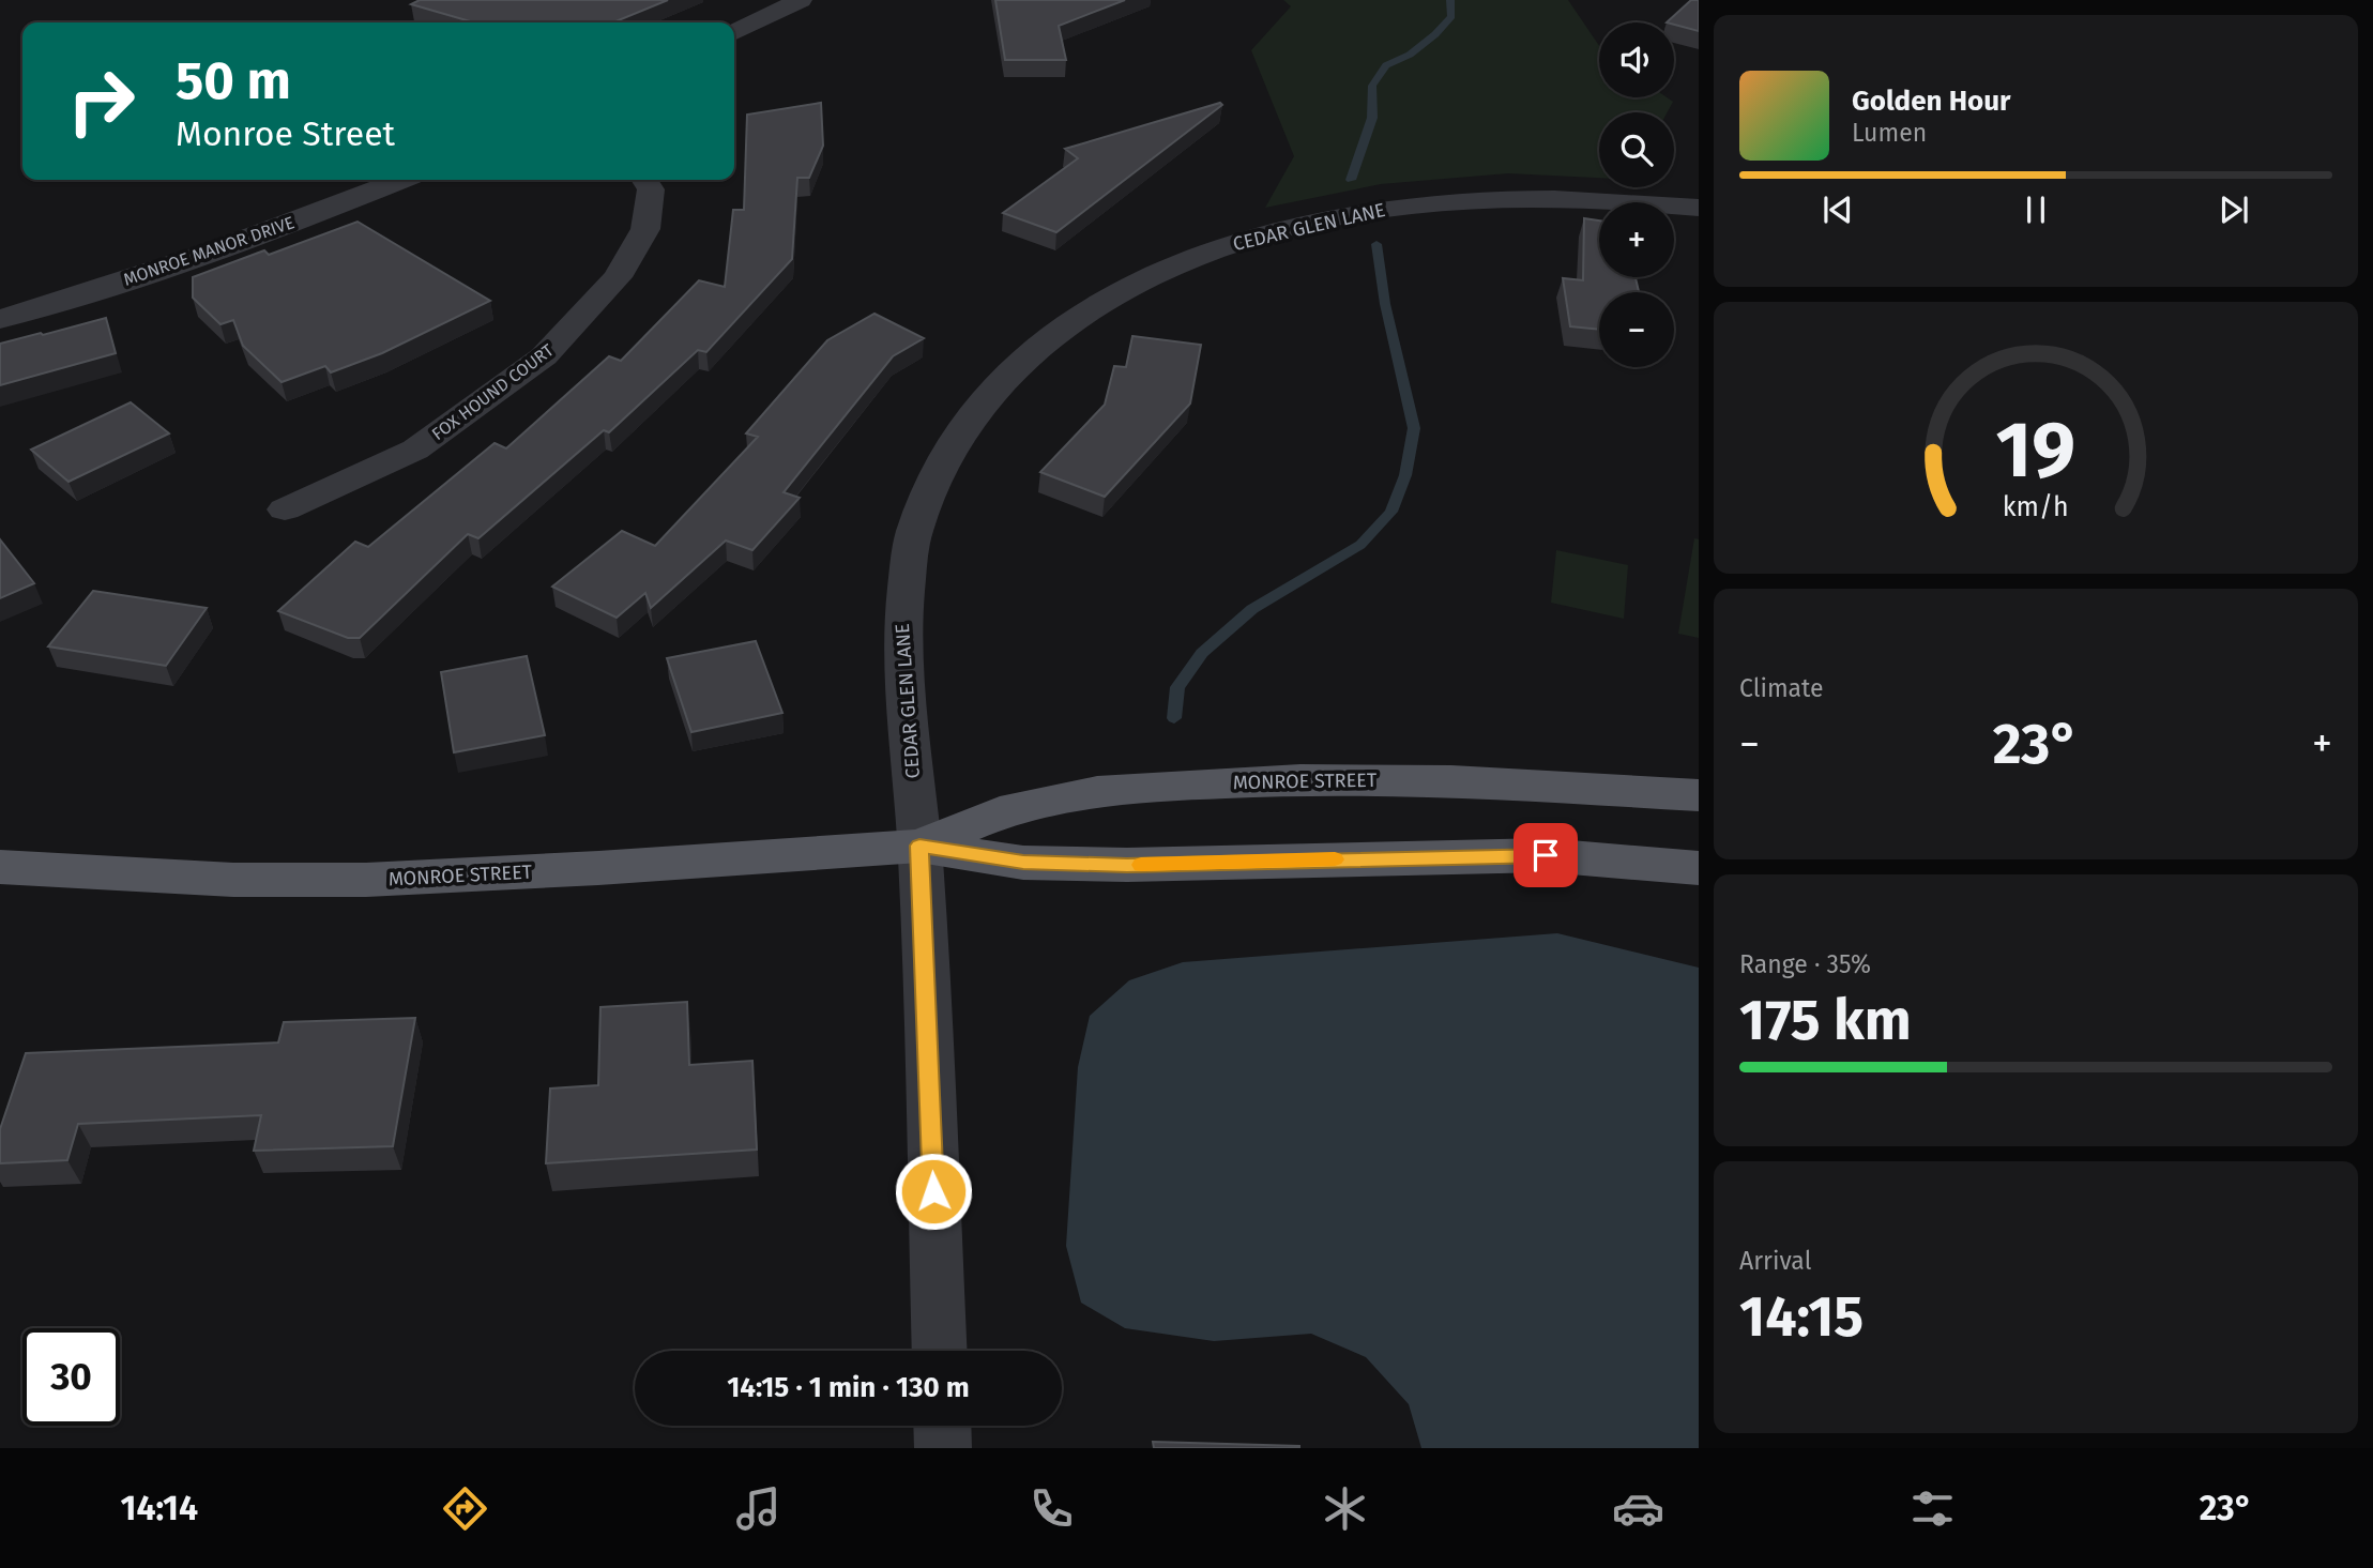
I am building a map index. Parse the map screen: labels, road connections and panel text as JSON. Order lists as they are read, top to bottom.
{
  "streets": {
    "main road": ["MONROE STREET"],
    "street": ["CEDAR GLEN LANE", "MONROE MANOR DRIVE", "FOX HOUND COURT"]
  },
  "crossings": [
    ["CEDAR GLEN LANE", "MONROE STREET"]
  ],
  "page": {
    "map_buttons": ["+", "−"],
    "turn": ["50 m", "Monroe Street"],
    "song": ["Golden Hour", "Lumen"],
    "tile": [
      "Climate",
      ["Range · 35%", "175 km"],
      ["Arrival", "14:15"]
    ],
    "heat": ["−", "23°", "+"],
    "limit": "30",
    "trip": "14:15 · 1 min · 130 m",
    "tabs": ["14:14", "23°"],
    "gauge": ["19", "km/h"]
  }
}
